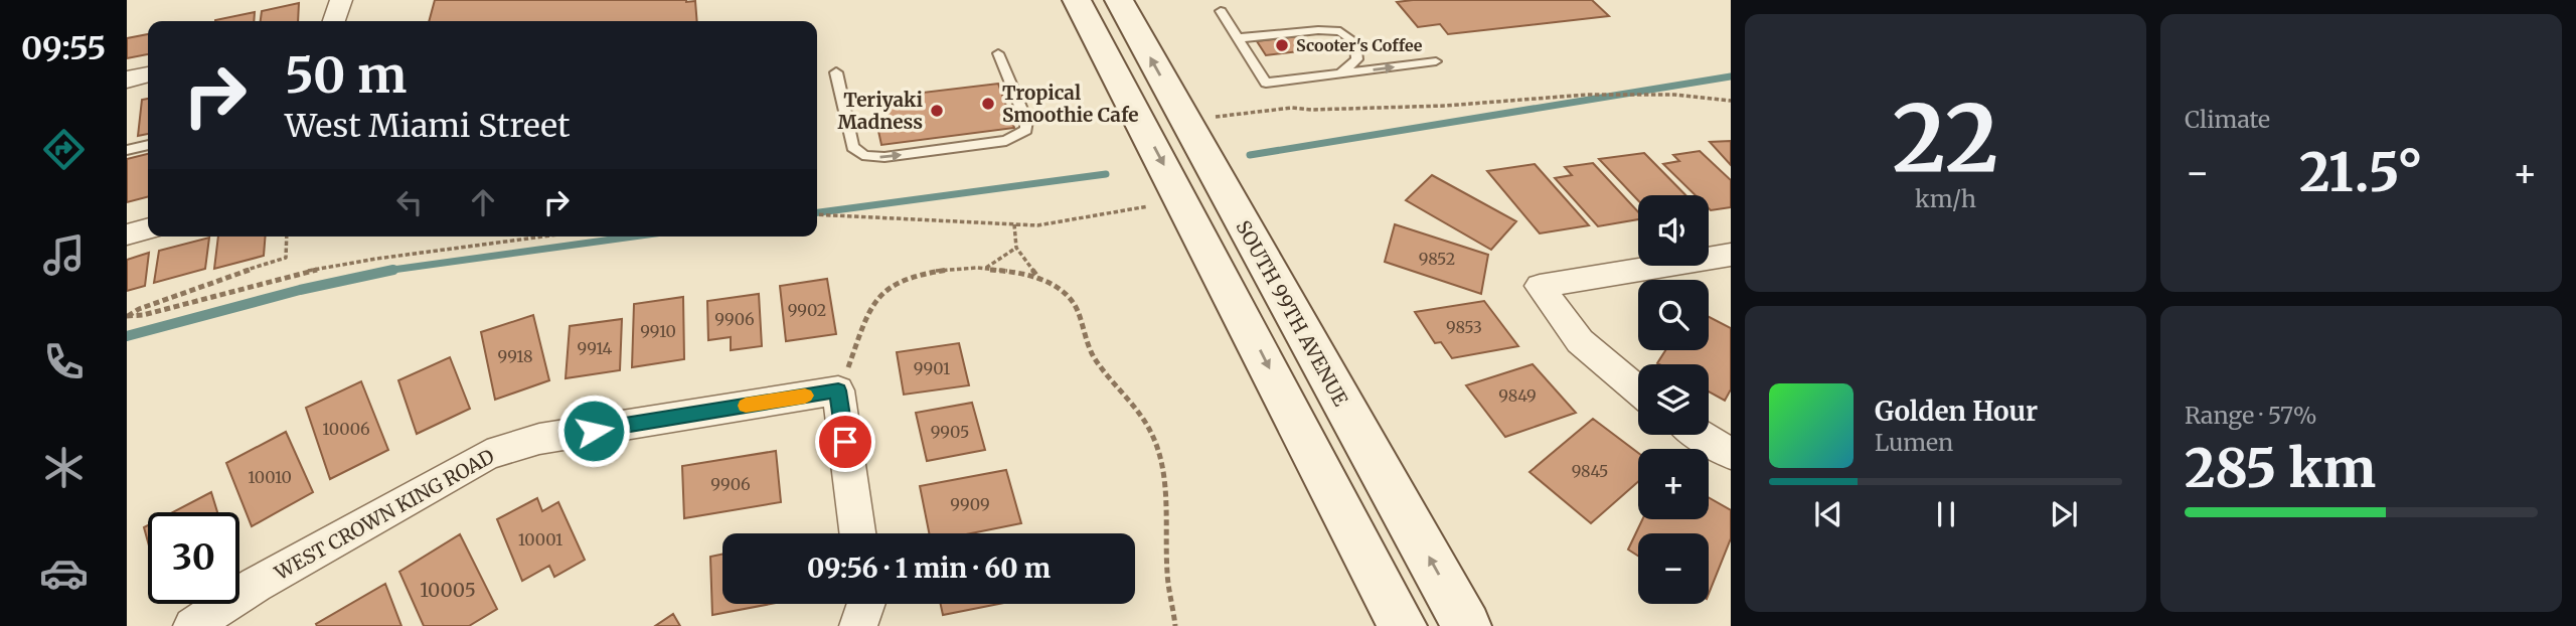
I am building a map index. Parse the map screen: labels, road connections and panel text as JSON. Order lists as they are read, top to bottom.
{
  "streets": {
    "main road": ["SOUTH 99TH AVENUE"],
    "street": ["WEST CROWN KING ROAD"]
  },
  "places": ["Scooter's Coffee", "Tropical Smoothie Cafe", "Teriyaki Madness"],
  "house_numbers": [
    "9852",
    "9902",
    "9906",
    "9853",
    "9910",
    "9914",
    "9918",
    "9901",
    "9849",
    "10006",
    "9905",
    "9845",
    "10010",
    "9906",
    "9909",
    "10001",
    "10005"
  ],
  "page": {
    "tabs": "09:55",
    "tile": [
      ["22", "km/h"],
      "Climate",
      ["Range · 57%", "285 km"]
    ],
    "turn": ["50 m", "West Miami Street"],
    "heat": ["−", "21.5°", "+"],
    "map_buttons": ["+", "−"],
    "song": ["Golden Hour", "Lumen"],
    "limit": "30",
    "trip": "09:56 · 1 min · 60 m"
  }
}
